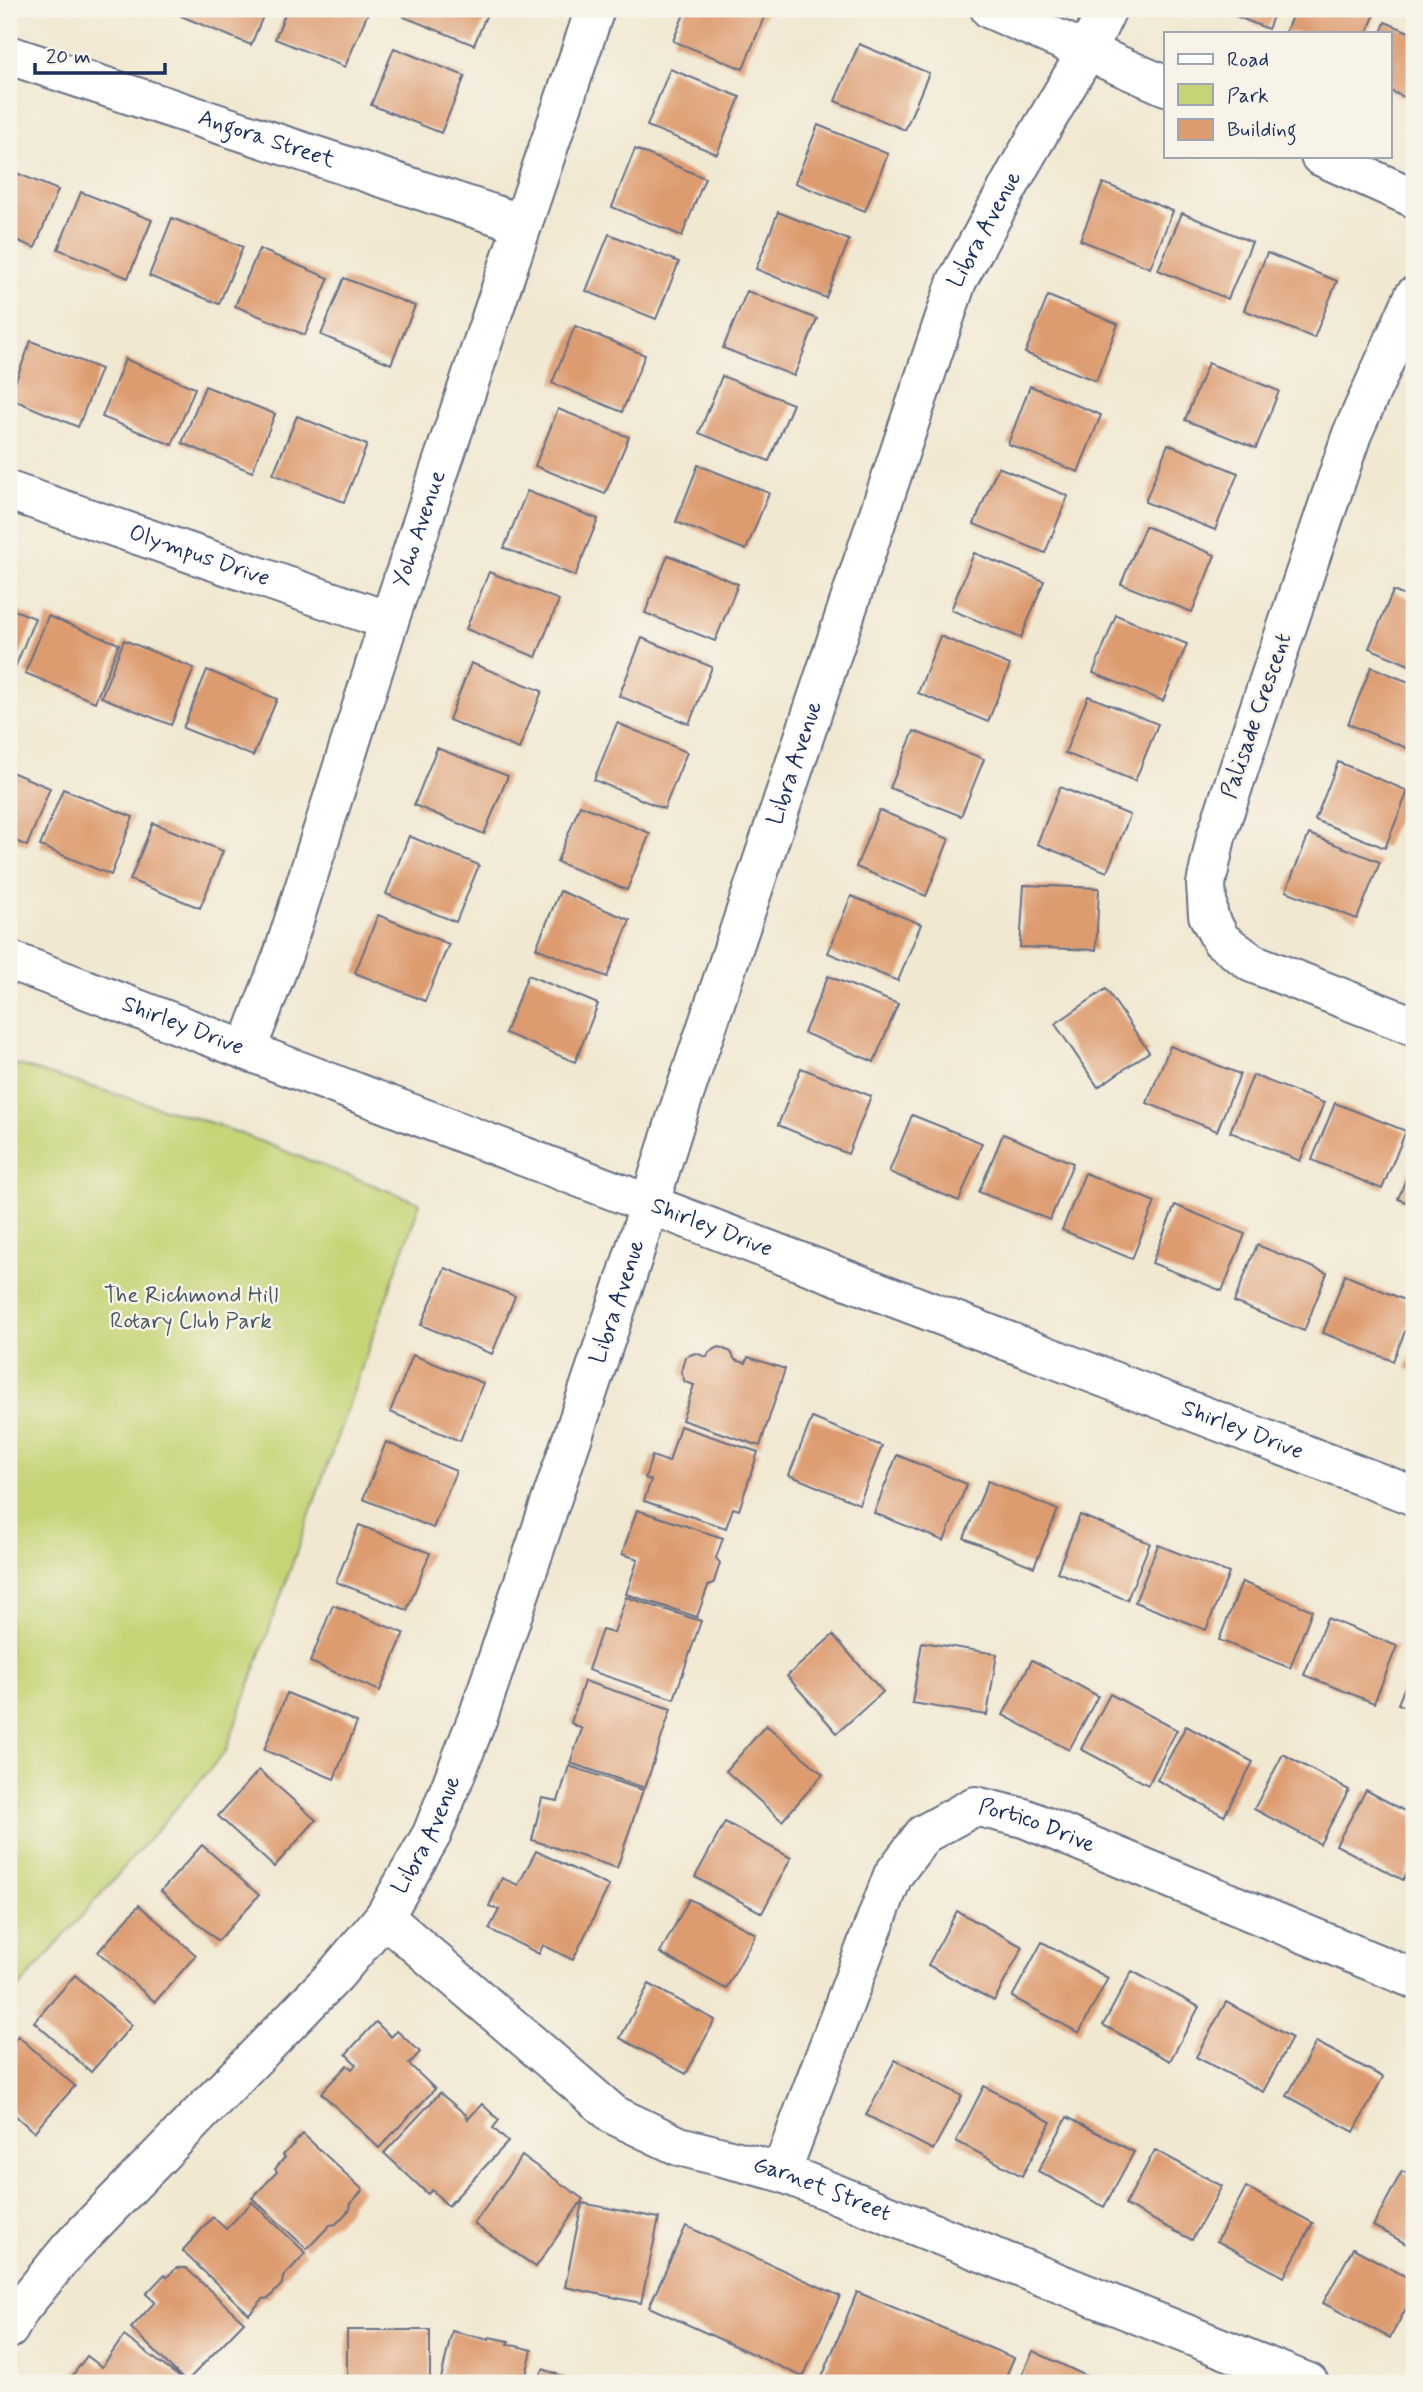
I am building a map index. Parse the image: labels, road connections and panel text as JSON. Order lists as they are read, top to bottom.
{
  "streets": {
    "street": [
      "Angora Street",
      "Libra Avenue",
      "Yoho Avenue",
      "Olympus Drive",
      "Palisade Crescent",
      "Shirley Drive",
      "Portico Drive",
      "Garnet Street"
    ]
  },
  "crossings": [
    ["Angora Street", "Yoho Avenue"],
    ["Libra Avenue", "Shirley Drive"],
    ["Libra Avenue", "Garnet Street"],
    ["Yoho Avenue", "Olympus Drive"],
    ["Yoho Avenue", "Shirley Drive"],
    ["Portico Drive", "Garnet Street"]
  ],
  "parks": ["The Richmond Hill Rotary Club Park"],
  "legend": ["Road", "Park", "Building"],
  "scale_bar": "20 m"
}
